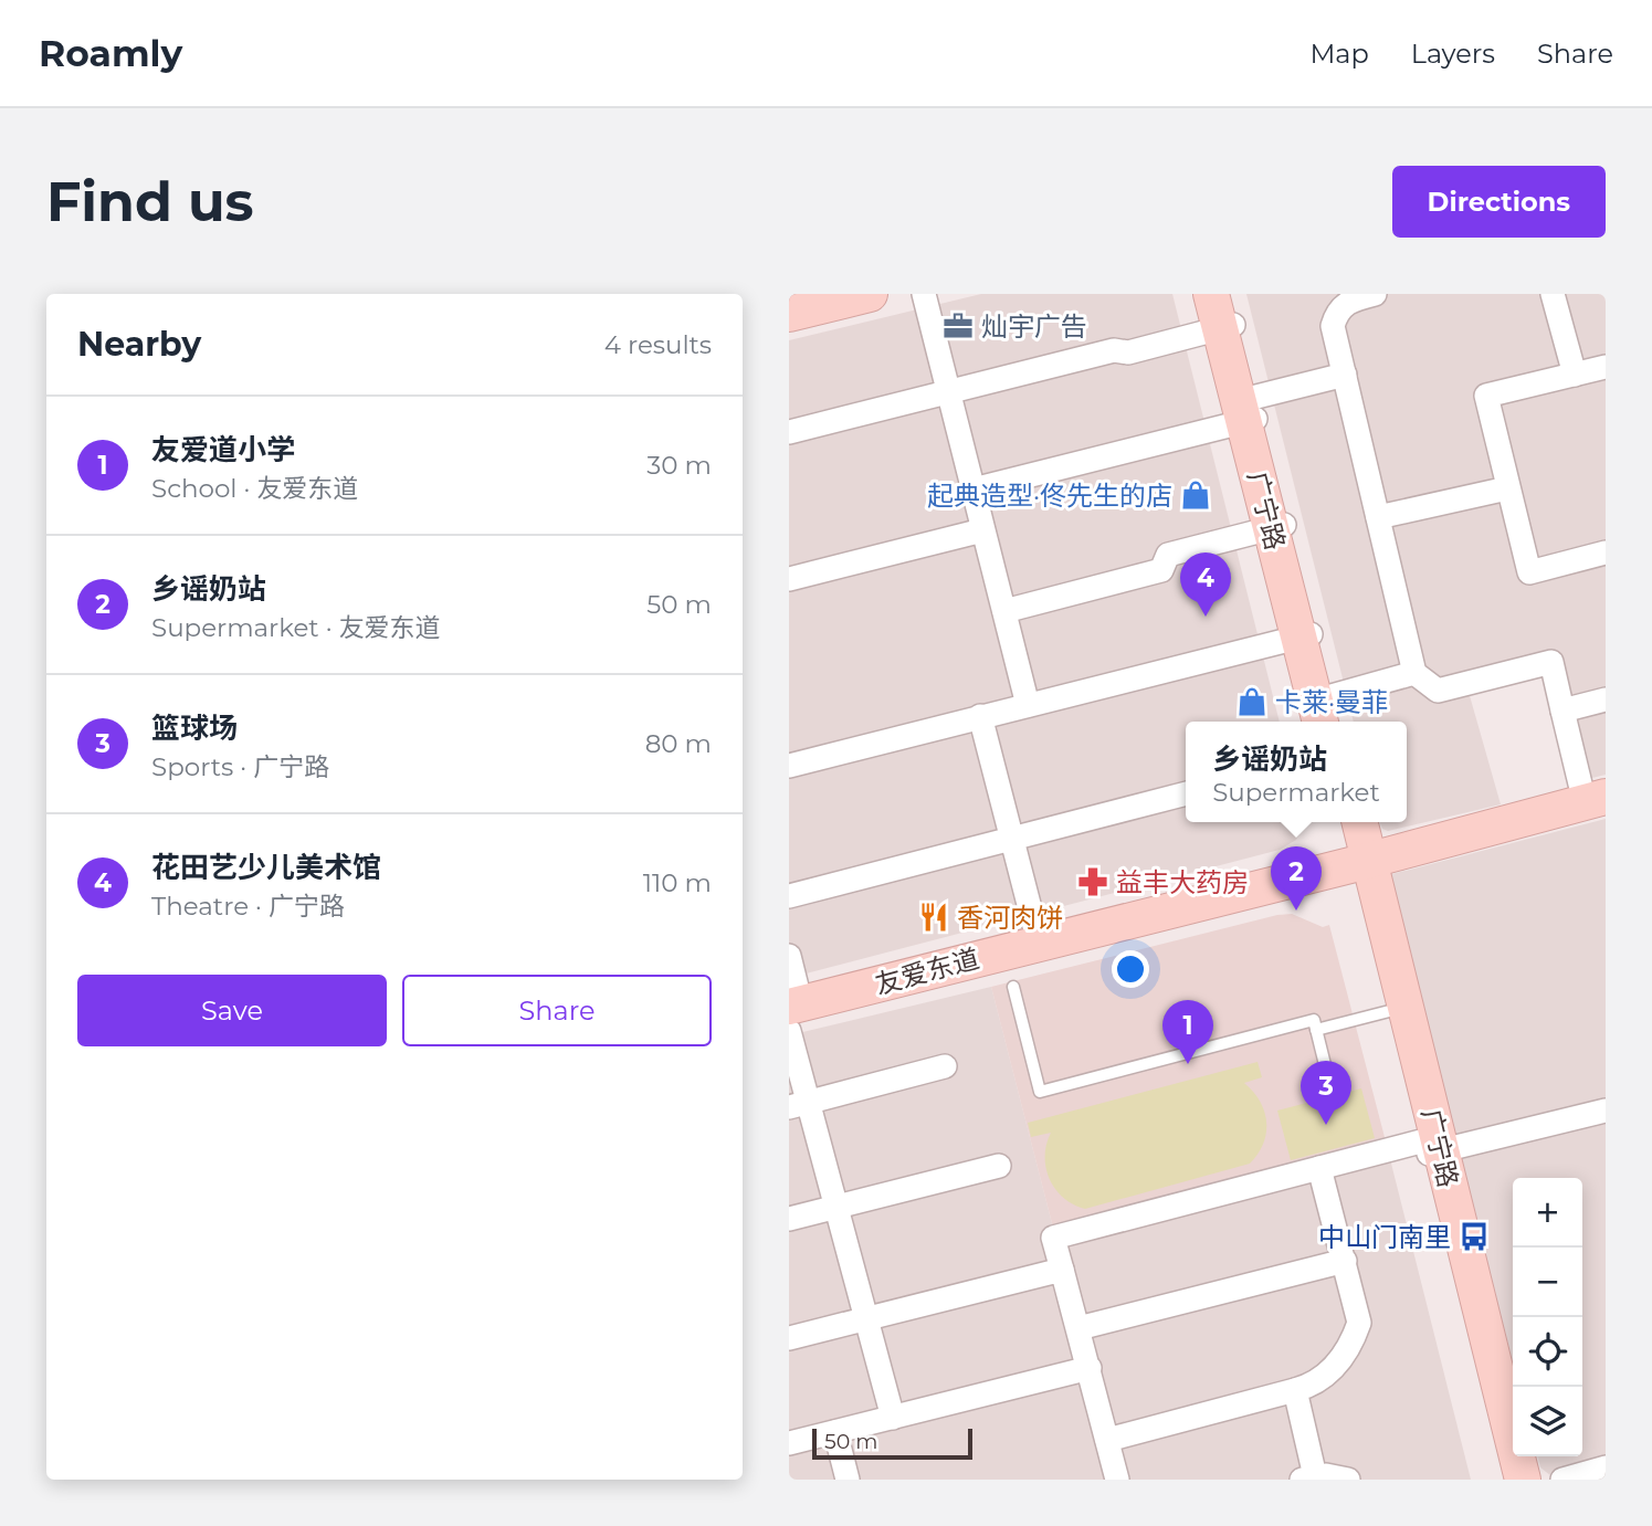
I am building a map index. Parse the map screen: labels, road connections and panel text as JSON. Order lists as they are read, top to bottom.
{
  "streets": {
    "street": ["广宁路", "友爱东道"]
  },
  "crossings": [
    ["广宁路", "友爱东道"]
  ],
  "places": {
    "office": ["灿宇广告"],
    "shop": ["起典造型·佟先生的店", "卡莱·曼菲"],
    "pharmacy": ["益丰大药房"],
    "restaurant": ["香河肉饼"],
    "bus stop": ["中山门南里"]
  },
  "scale_bar": "50 m",
  "page": {
    "header": "Roamly",
    "nav": ["Map", "Layers", "Share"],
    "buttons": [
      "Directions",
      ["Save", "Share"]
    ],
    "title": "Find us",
    "heading": ["Nearby", "4 results"],
    "list": [
      {
        "mark": "1",
        "name": "友爱道小学",
        "note": "School · 友爱东道",
        "value": "30 m"
      },
      {
        "mark": "2",
        "name": "乡谣奶站",
        "note": "Supermarket · 友爱东道",
        "value": "50 m"
      },
      {
        "mark": "3",
        "name": "篮球场",
        "note": "Sports · 广宁路",
        "value": "80 m"
      },
      {
        "mark": "4",
        "name": "花田艺少儿美术馆",
        "note": "Theatre · 广宁路",
        "value": "110 m"
      }
    ],
    "pins": [
      "4",
      "2",
      "1",
      "3"
    ],
    "popup": ["乡谣奶站", "Supermarket"],
    "map_buttons": ["+", "−"],
    "scale": "50 m"
  }
}
